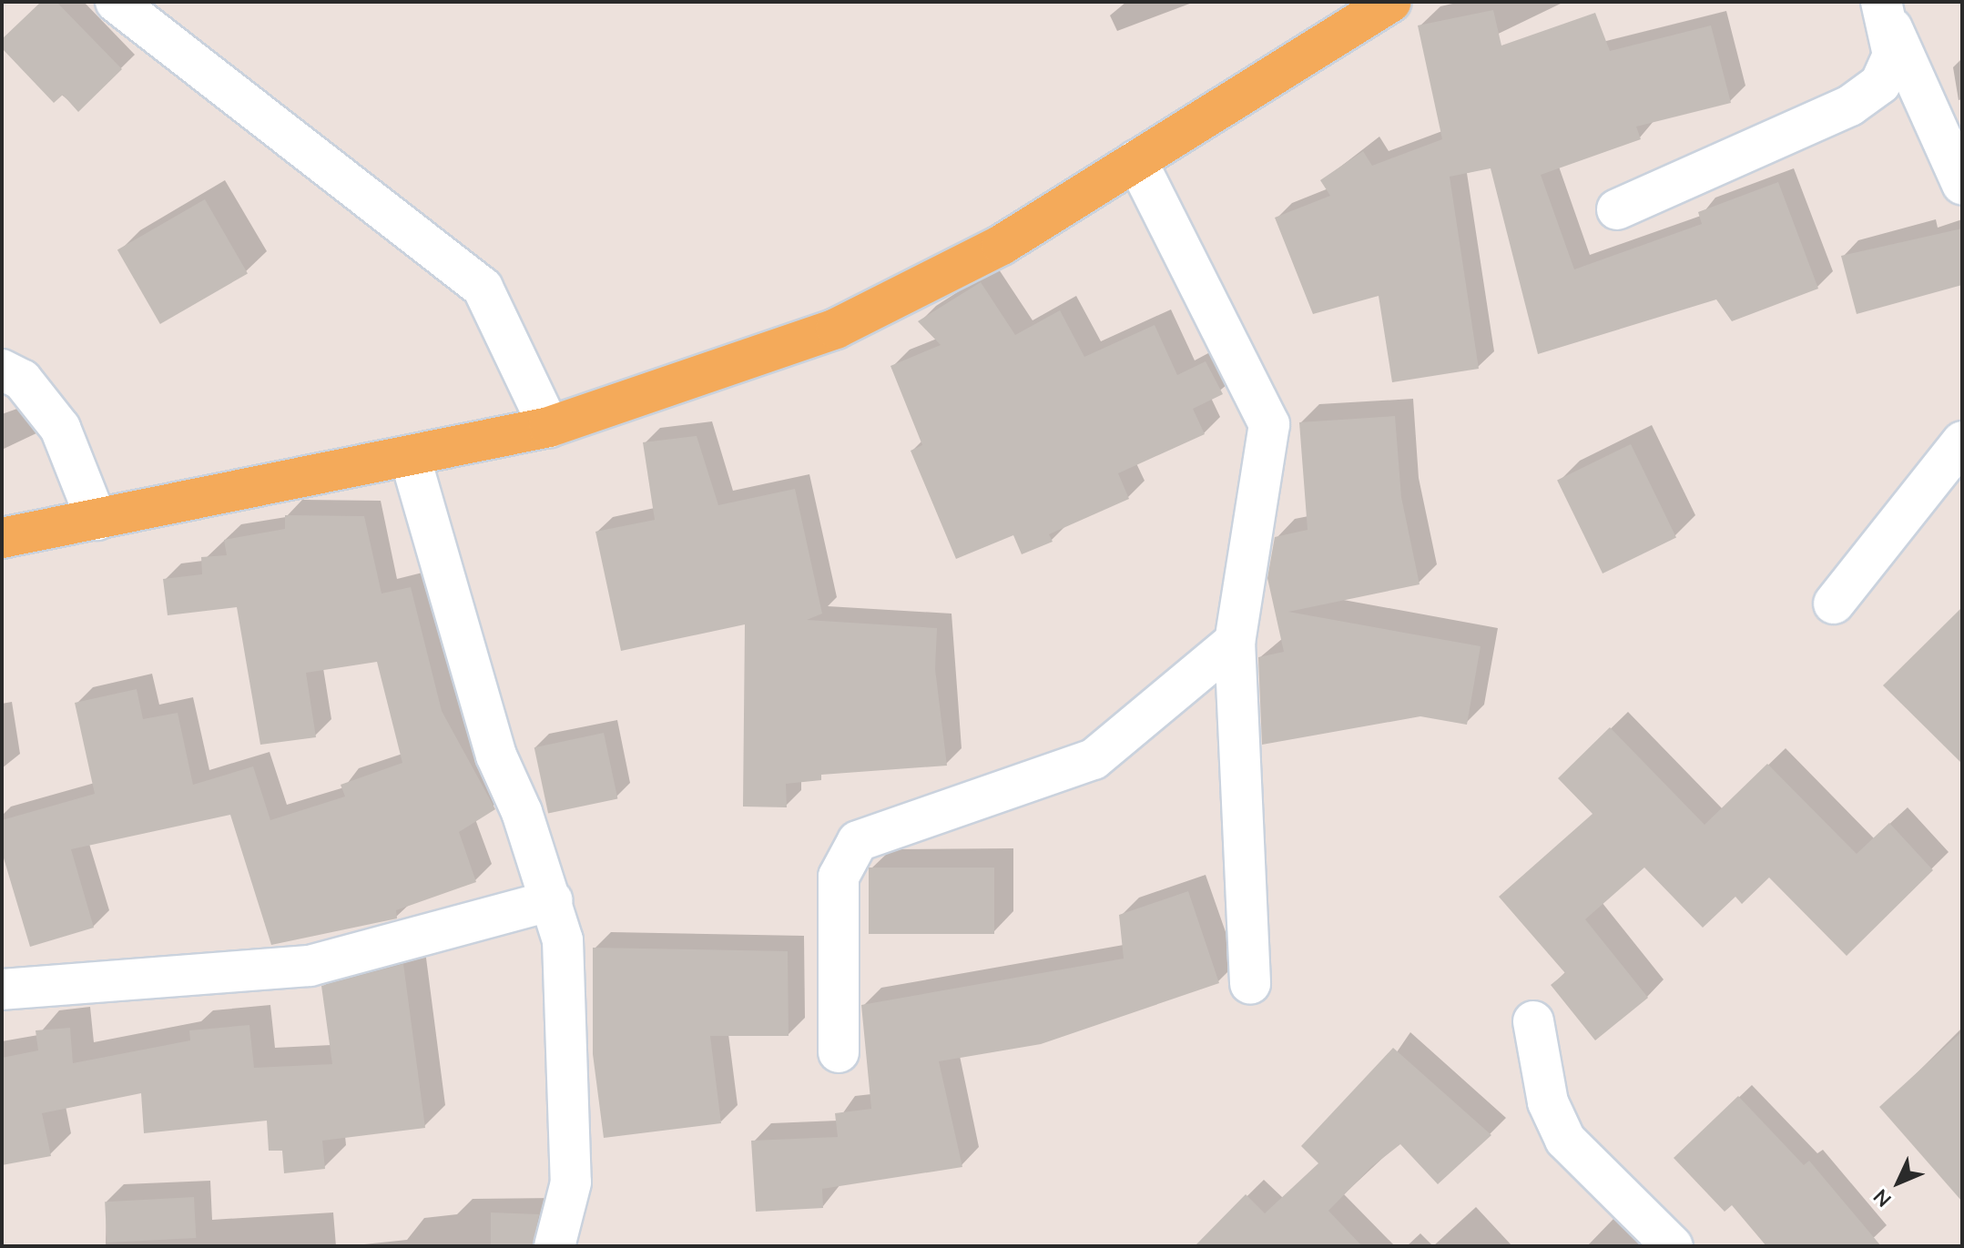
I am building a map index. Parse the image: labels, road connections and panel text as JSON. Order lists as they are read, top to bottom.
{
  "north": "bottom left"
}
